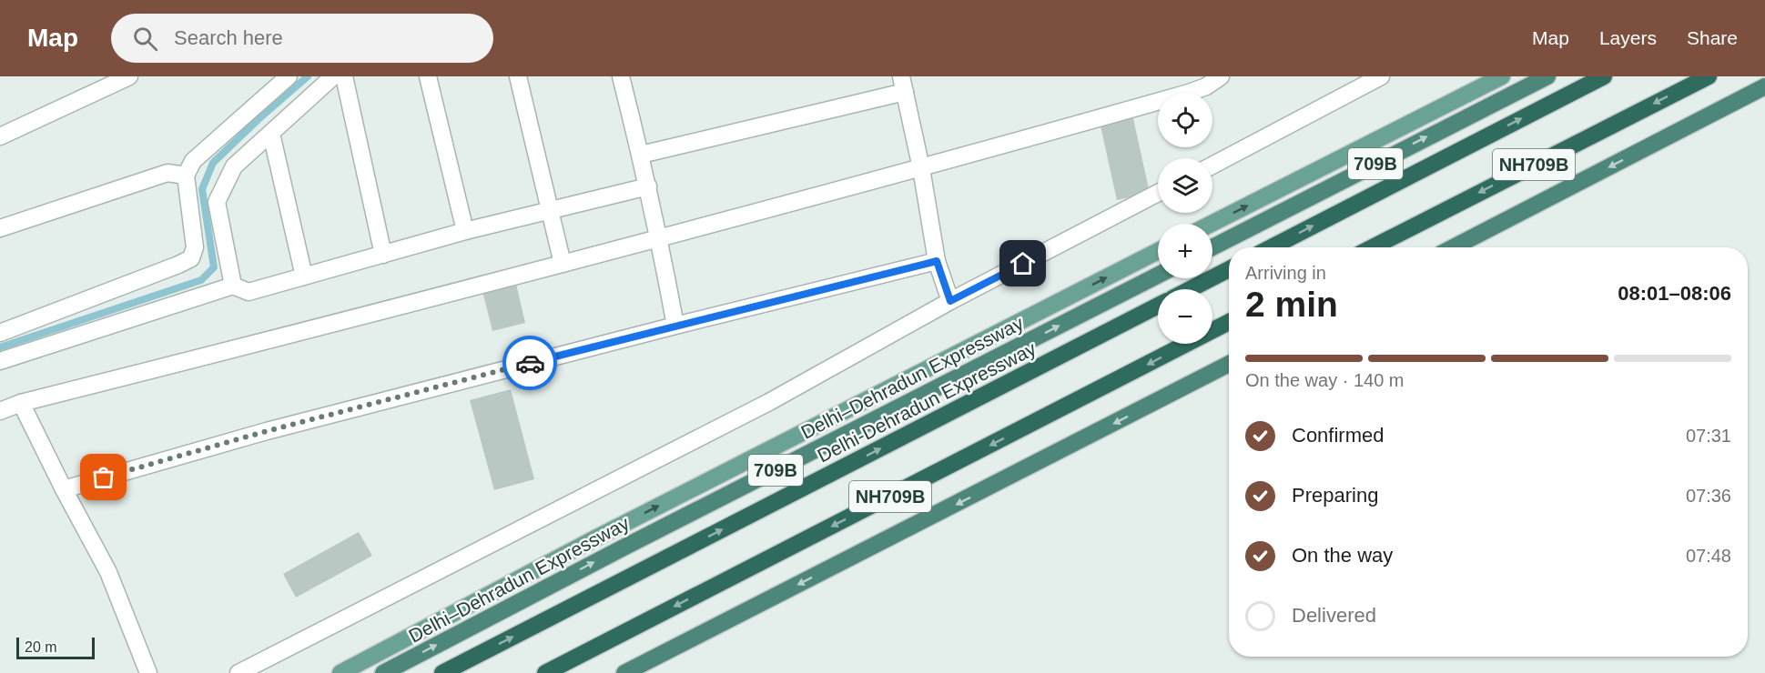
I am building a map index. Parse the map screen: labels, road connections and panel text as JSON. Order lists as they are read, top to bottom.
{
  "streets": {
    "highway": [
      "709B",
      "NH709B",
      "Delhi–Dehradun Expressway",
      "Delhi-Dehradun Expressway"
    ]
  },
  "scale_bar": "20 m",
  "page": {
    "header": "Map",
    "search": "Search here",
    "nav": ["Map", "Layers", "Share"],
    "map_buttons": ["+", "−"],
    "heading": ["2 min", "Arriving in", "08:01–08:06"],
    "bar": "On the way · 140 m",
    "list": [
      ["Confirmed", "07:31"],
      ["Preparing", "07:36"],
      ["On the way", "07:48"],
      "Delivered"
    ],
    "scale": "20 m"
  }
}
